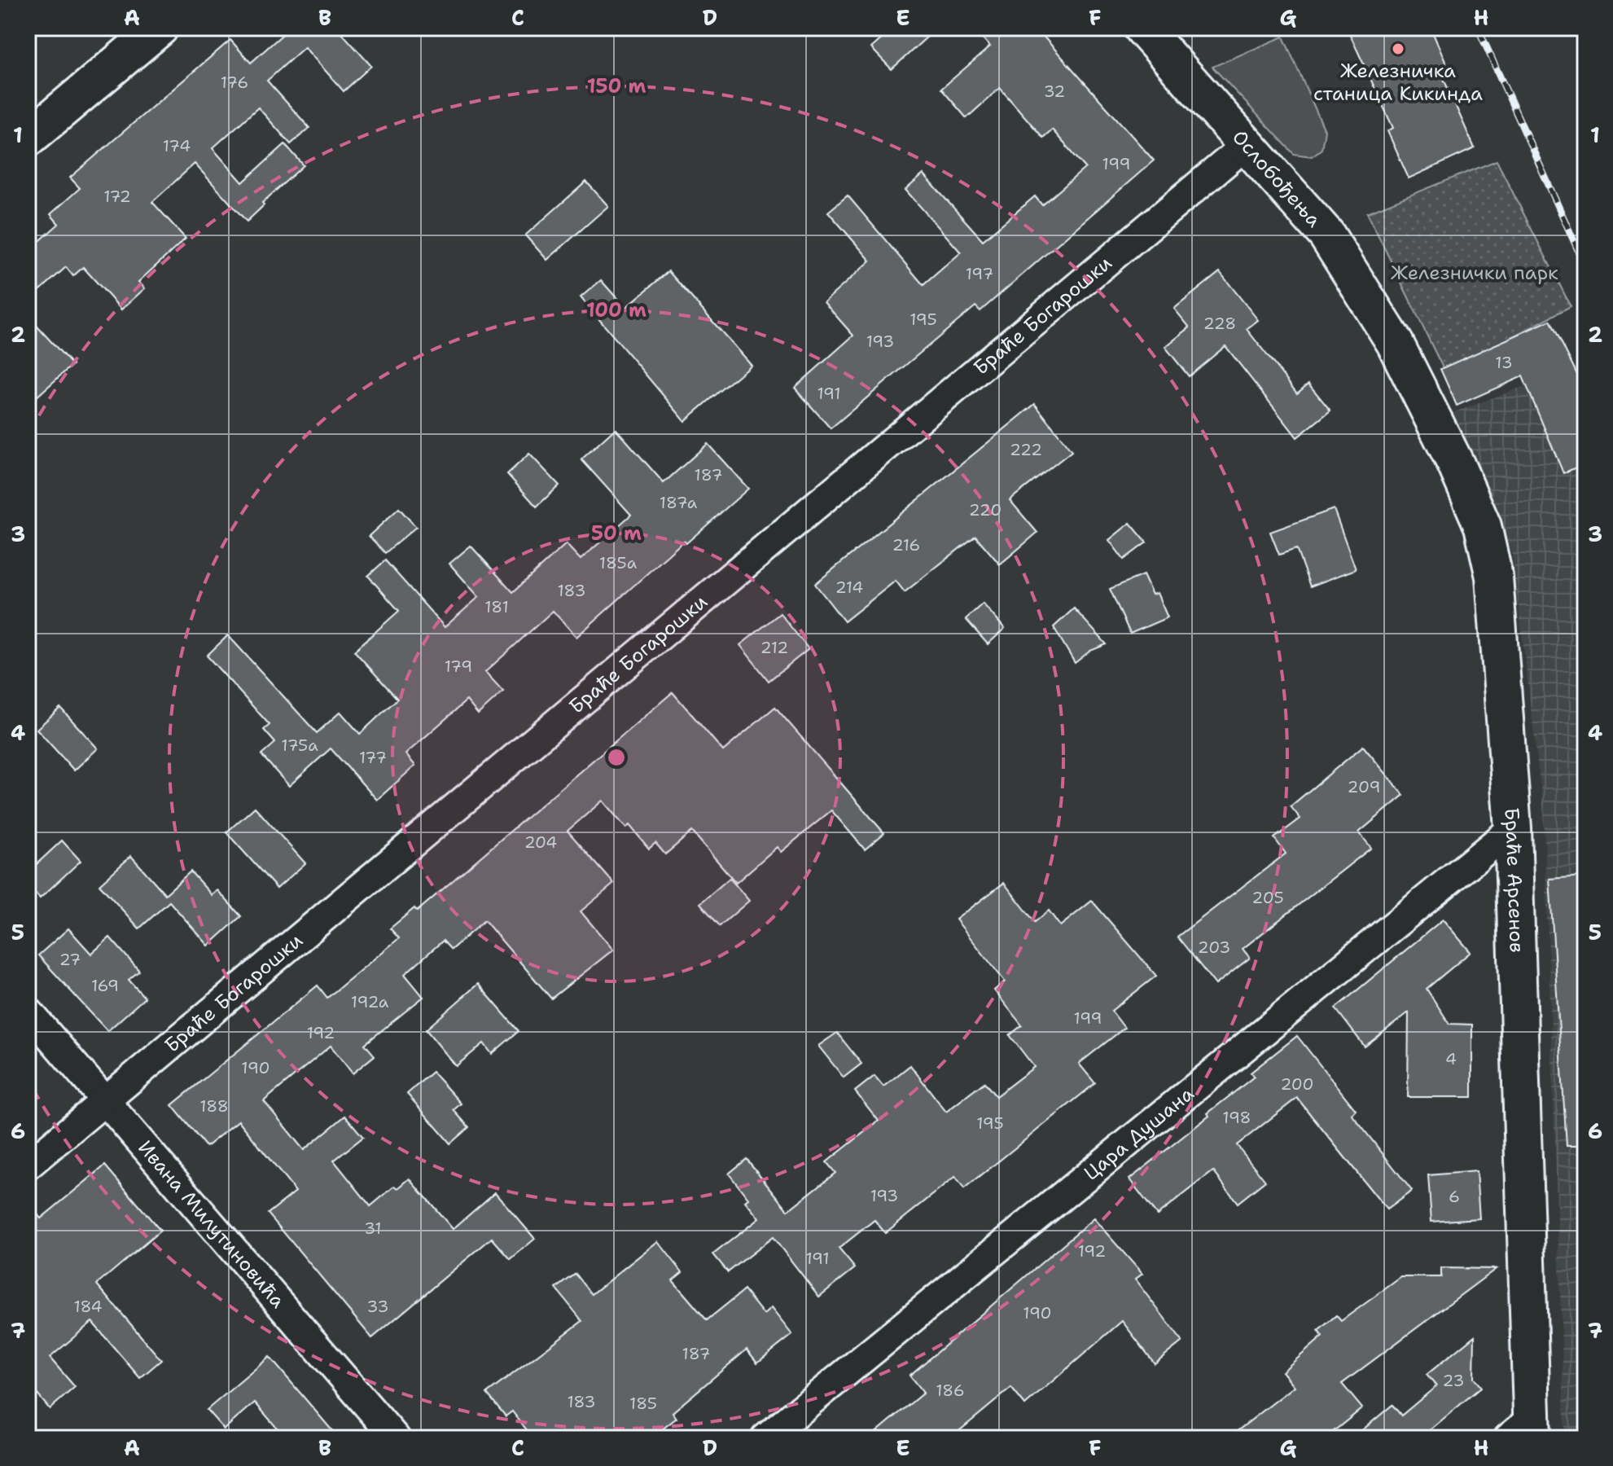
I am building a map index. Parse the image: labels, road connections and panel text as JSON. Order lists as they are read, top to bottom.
{
  "streets": {
    "main road": ["Ослобођења", "Браће Арсенов"],
    "street": ["Браће Богарошки", "Цара Душана", "Ивана Милутиновића"]
  },
  "crossings": [
    ["Ослобођења", "Браће Богарошки"],
    ["Ослобођења", "Браће Арсенов"],
    ["Браће Богарошки", "Ивана Милутиновића"],
    ["Браће Арсенов", "Цара Душана"]
  ],
  "parks": ["Железнички парк"],
  "places": ["Железничка станица Кикинда"],
  "house_numbers": [
    "176",
    "32",
    "174",
    "199",
    "172",
    "197",
    "195",
    "228",
    "193",
    "13",
    "191",
    "222",
    "187",
    "187a",
    "220",
    "216",
    "185a",
    "214",
    "183",
    "181",
    "212",
    "179",
    "175a",
    "177",
    "209",
    "204",
    "205",
    "203",
    "27",
    "169",
    "192a",
    "199",
    "192",
    "4",
    "190",
    "200",
    "188",
    "198",
    "195",
    "193",
    "6",
    "31",
    "192",
    "191",
    "184",
    "33",
    "190",
    "187",
    "23",
    "186",
    "183",
    "185"
  ],
  "grid": {
    "columns": [
      "A",
      "B",
      "C",
      "D",
      "E",
      "F",
      "G",
      "H"
    ],
    "rows": [
      "1",
      "2",
      "3",
      "4",
      "5",
      "6",
      "7"
    ]
  },
  "rings": ["150 m", "100 m", "50 m"]
}
